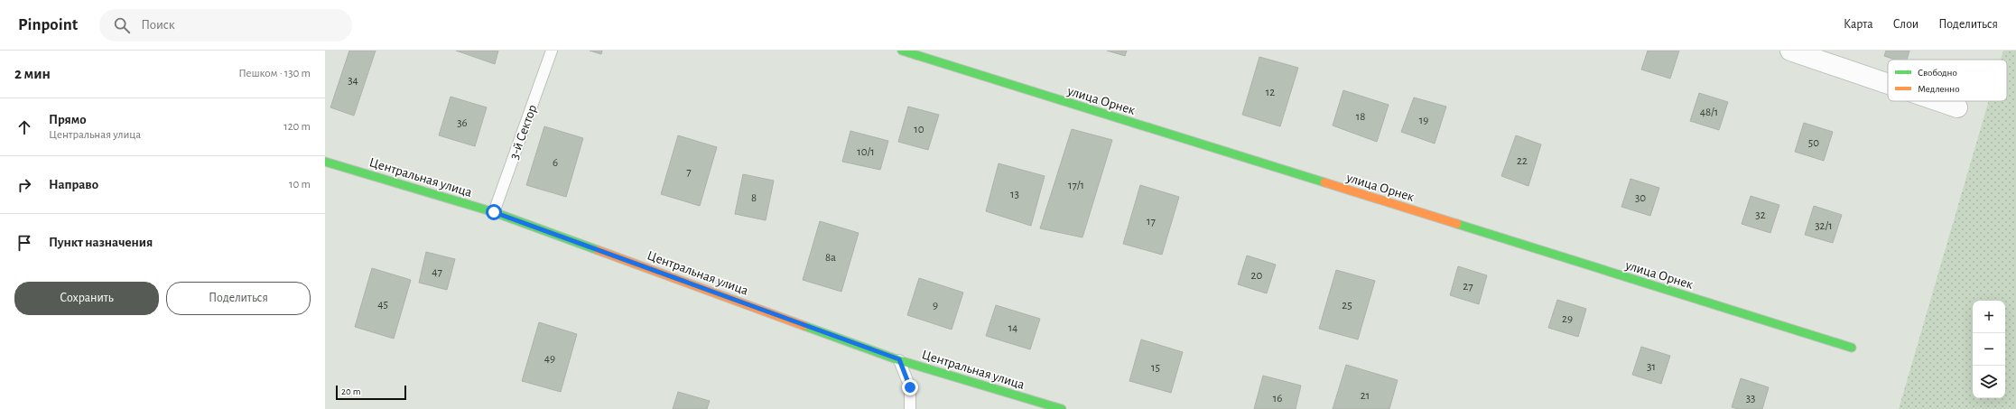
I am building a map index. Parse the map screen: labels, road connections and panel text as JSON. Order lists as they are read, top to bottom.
{
  "streets": {
    "street": ["улица Орнек", "Центральная улица"],
    "lane": ["3-й Сектор"]
  },
  "crossings": [
    ["3-й Сектор", "Центральная улица"]
  ],
  "house_numbers": [
    "34",
    "12",
    "48/1",
    "18",
    "19",
    "36",
    "10",
    "50",
    "10/1",
    "22",
    "6",
    "7",
    "17/1",
    "13",
    "8",
    "30",
    "32",
    "17",
    "32/1",
    "8а",
    "47",
    "20",
    "27",
    "45",
    "9",
    "25",
    "29",
    "14",
    "49",
    "31",
    "15",
    "21",
    "16",
    "33"
  ],
  "legend": ["Свободно", "Медленно"],
  "scale_bar": "20 m",
  "page": {
    "header": "Pinpoint",
    "search": "Поиск",
    "nav": ["Карта", "Слои", "Поделиться"],
    "heading": ["2 мин", "Пешком · 130 m"],
    "list": [
      ["Прямо", "Центральная улица", "120 m"],
      ["Направо", "10 m"],
      "Пункт назначения"
    ],
    "buttons": ["Сохранить", "Поделиться"],
    "map_buttons": ["+", "−"],
    "scale": "20 m"
  }
}
